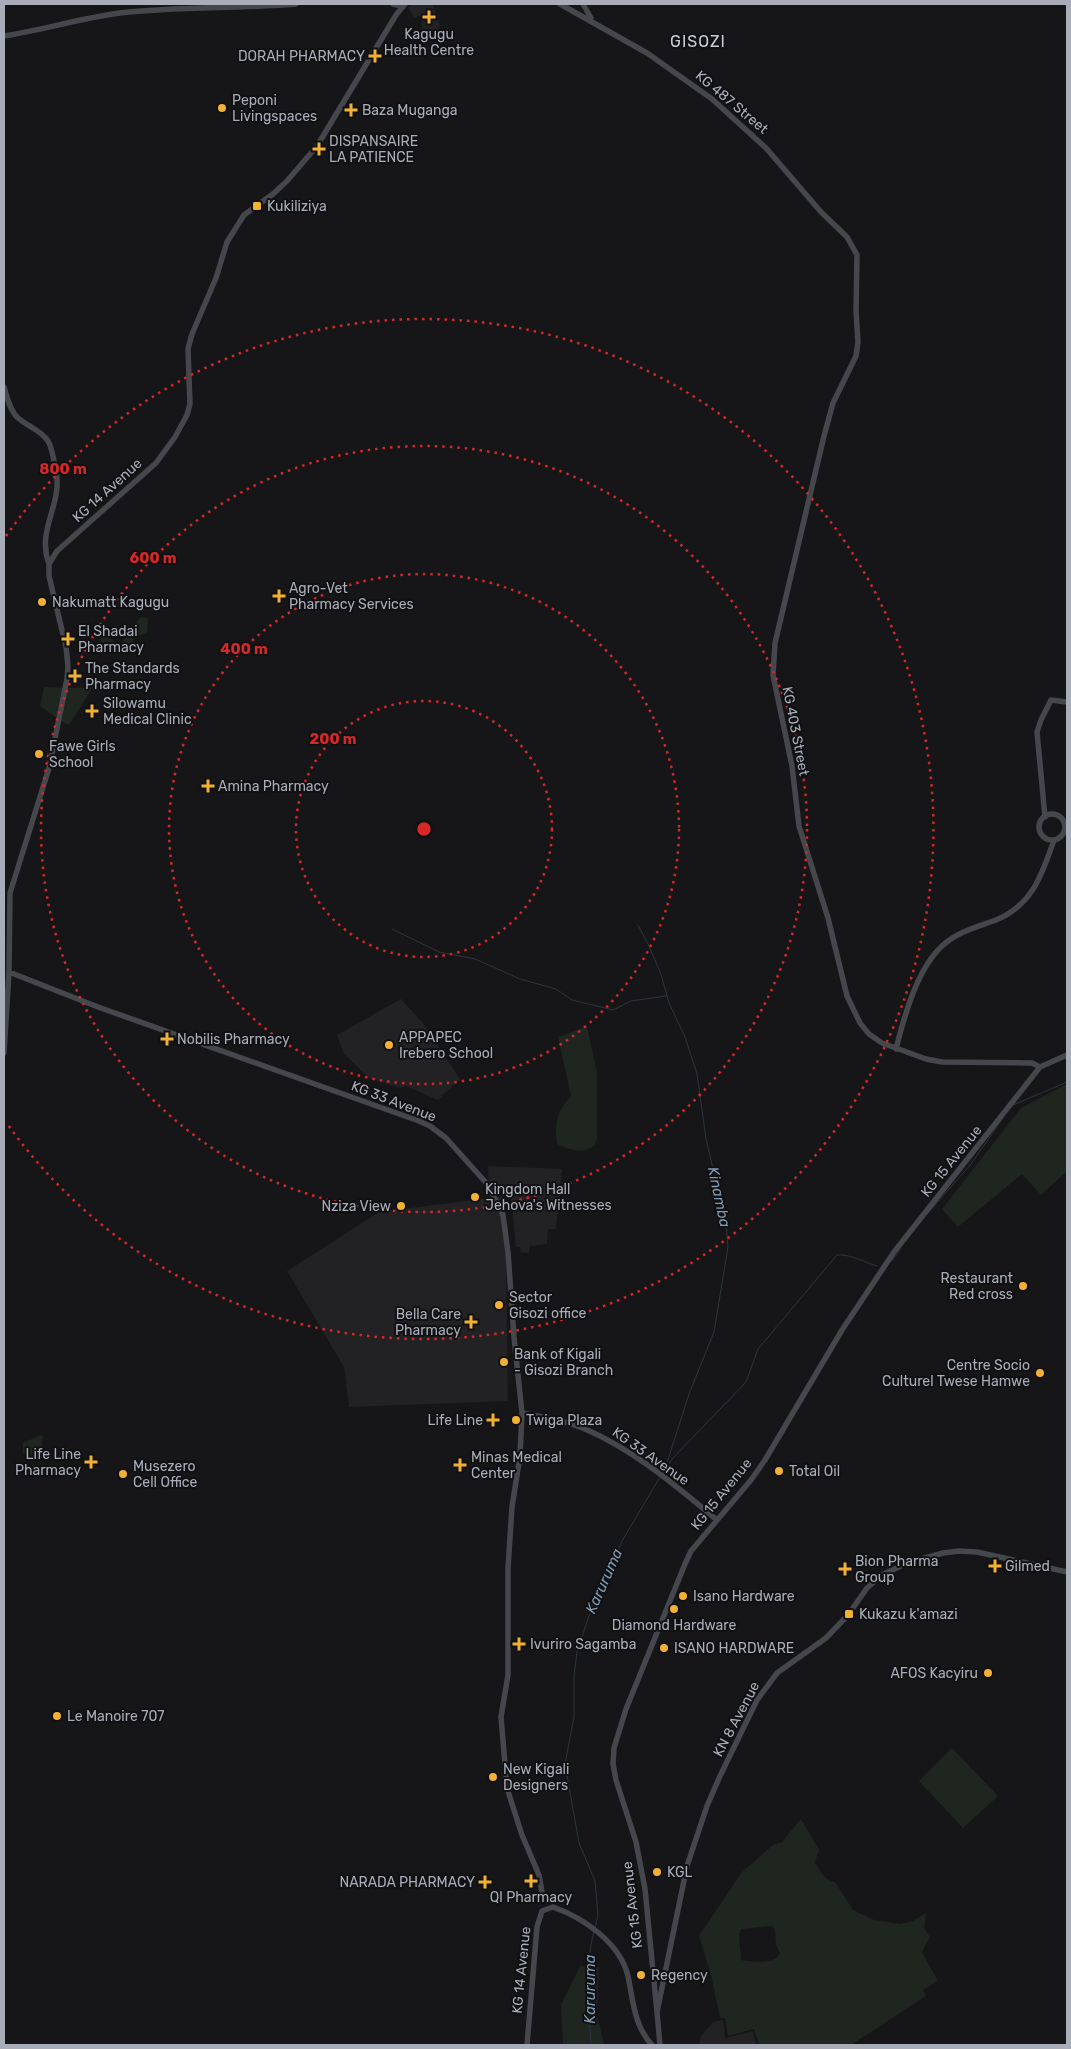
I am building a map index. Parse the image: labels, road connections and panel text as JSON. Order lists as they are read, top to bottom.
{
  "streets": {
    "main road": [
      "KG 487 Street",
      "KG 14 Avenue",
      "KG 403 Street",
      "KG 33 Avenue",
      "KG 15 Avenue",
      "KN 8 Avenue"
    ]
  },
  "crossings": [
    ["KG 487 Street", "KG 403 Street"],
    ["KG 403 Street", "KG 15 Avenue"],
    ["KG 33 Avenue", "KG 15 Avenue"],
    ["KG 15 Avenue", "KN 8 Avenue"]
  ],
  "districts": ["GISOZI"],
  "water": ["Kinamba", "Karuruma"],
  "places": {
    "health": [
      "Kagugu Health Centre",
      "DORAH PHARMACY",
      "Baza Muganga",
      "DISPANSAIRE LA PATIENCE",
      "Agro-Vet Pharmacy Services",
      "El Shadai Pharmacy",
      "The Standards Pharmacy",
      "Silowamu Medical Clinic",
      "Amina Pharmacy",
      "Nobilis Pharmacy",
      "Bella Care Pharmacy",
      "Life Line",
      "Life Line Pharmacy",
      "Minas Medical Center",
      "Gilmed",
      "Bion Pharma Group",
      "Ivuriro Sagamba",
      "Ql Pharmacy",
      "NARADA PHARMACY"
    ],
    "other": [
      "Peponi Livingspaces",
      "Nakumatt Kagugu",
      "Fawe Girls School",
      "APPAPEC Irebero School",
      "Kingdom Hall Jehova's Witnesses",
      "Nziza View",
      "Restaurant Red cross",
      "Sector Gisozi office",
      "Bank of Kigali - Gisozi Branch",
      "Centre Socio Culturel Twese Hamwe",
      "Twiga Plaza",
      "Total Oil",
      "Musezero Cell Office",
      "Isano Hardware",
      "Diamond Hardware",
      "ISANO HARDWARE",
      "AFOS Kacyiru",
      "Le Manoire 707",
      "New Kigali Designers",
      "KGL",
      "Regency"
    ],
    "transit": ["Kukiliziya", "Kukazu k'amazi"]
  },
  "rings": [
    "800 m",
    "600 m",
    "400 m",
    "200 m"
  ]
}
